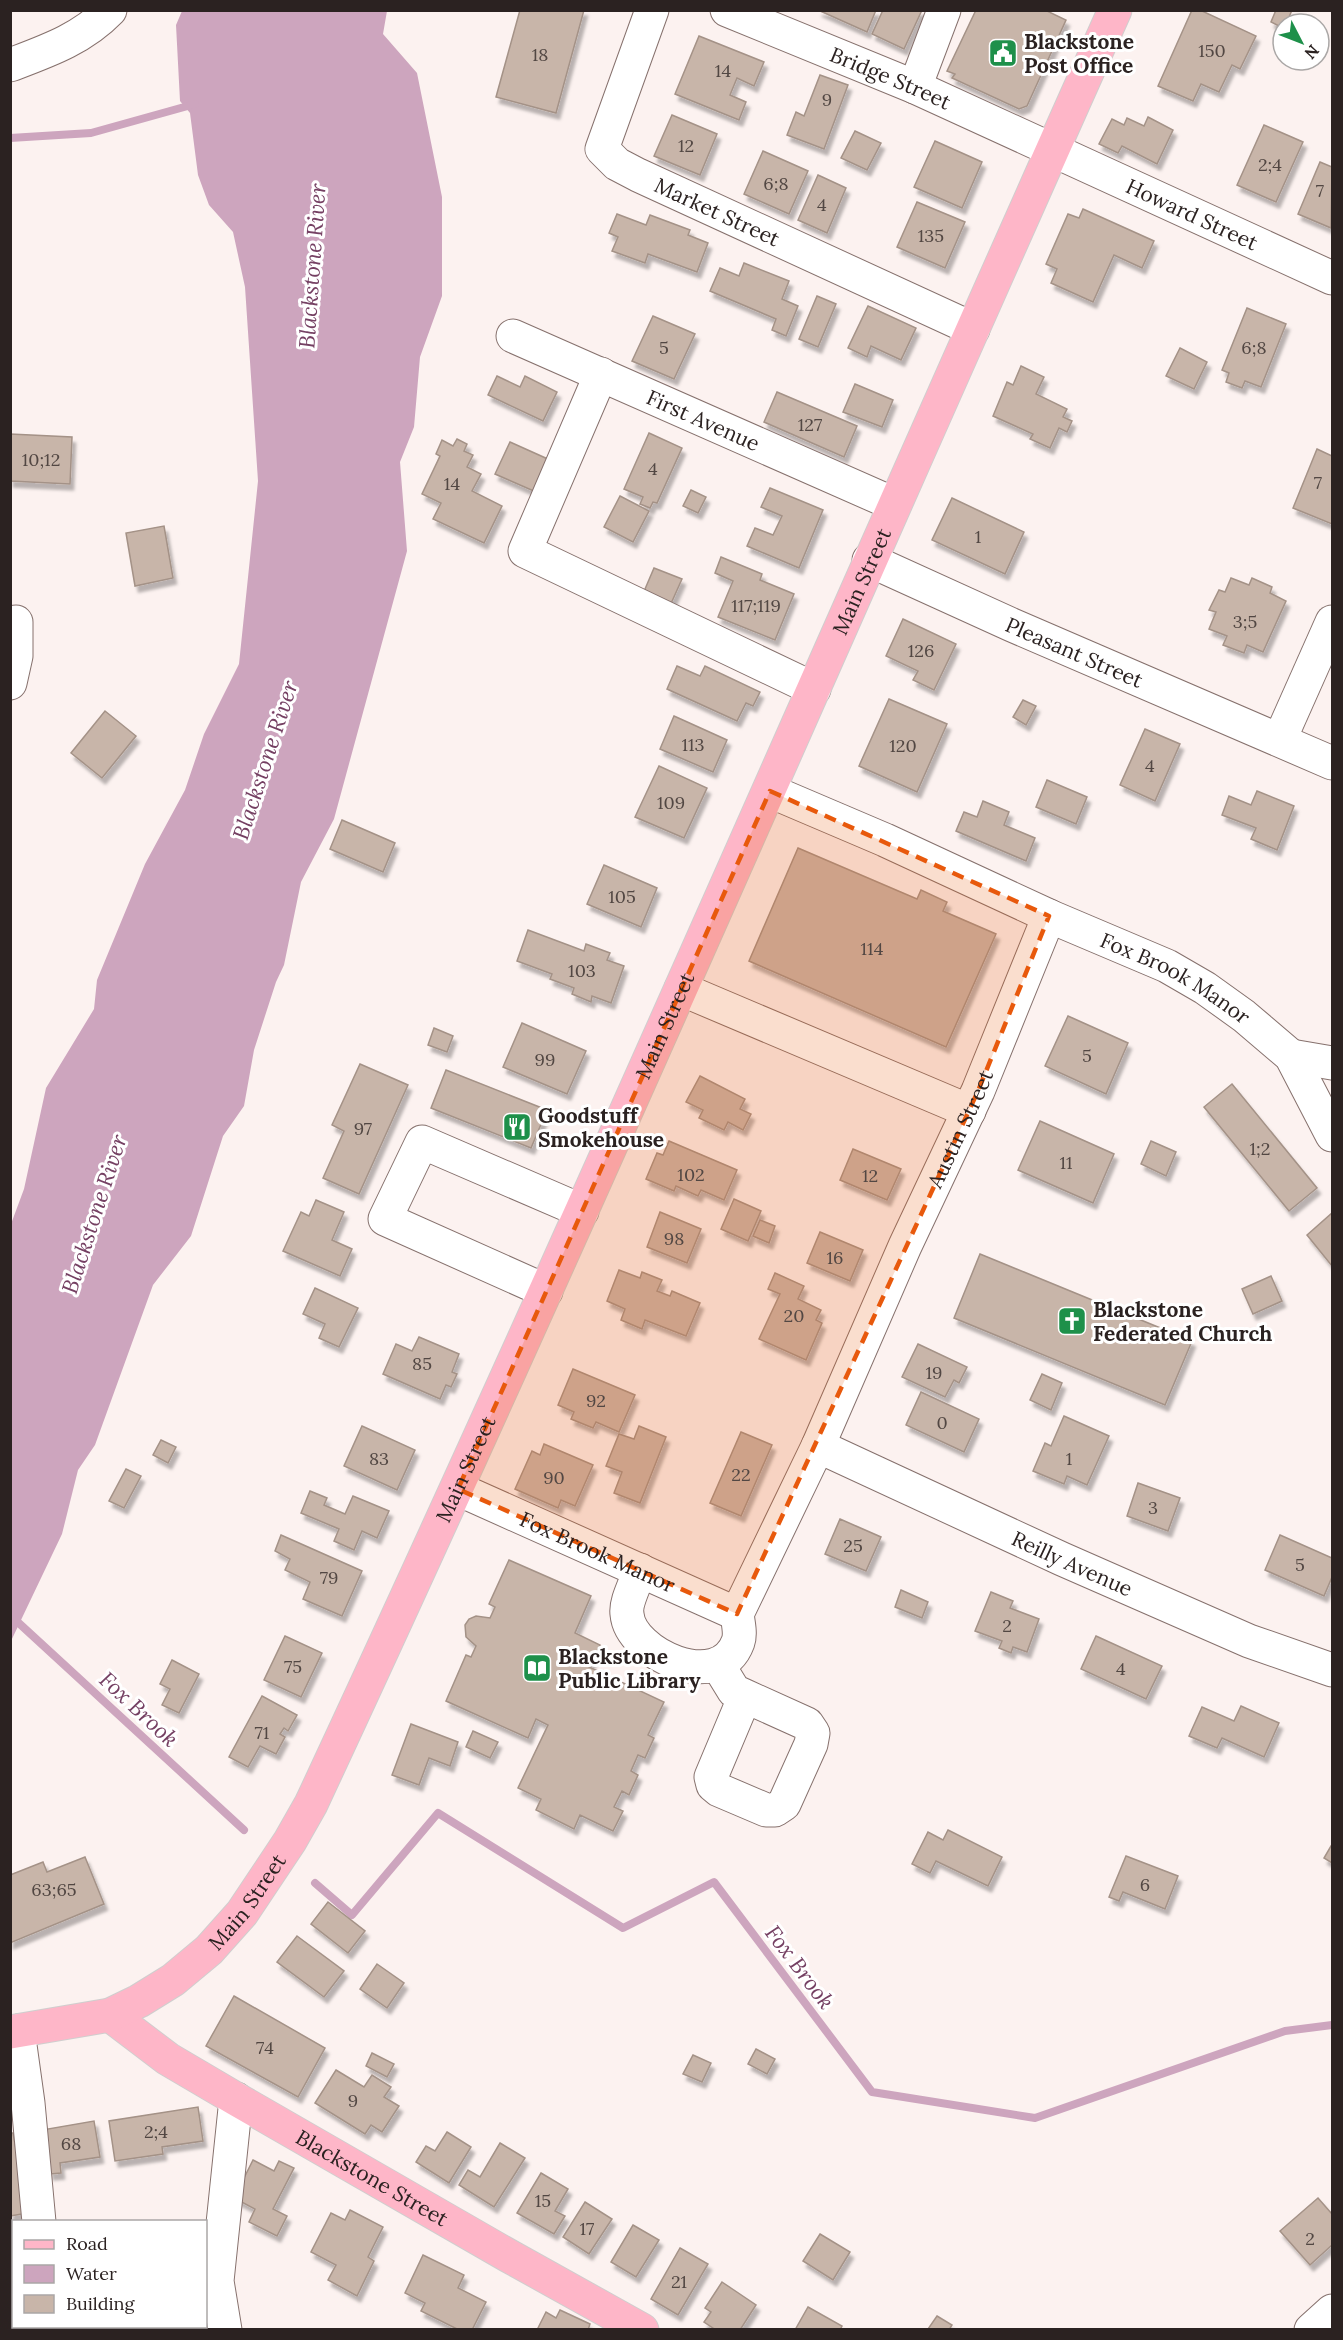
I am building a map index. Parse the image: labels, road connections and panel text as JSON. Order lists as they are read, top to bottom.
{
  "streets": {
    "main road": ["Main Street", "Blackstone Street"],
    "street": [
      "Bridge Street",
      "Market Street",
      "Howard Street",
      "First Avenue",
      "Pleasant Street",
      "Fox Brook Manor",
      "Austin Street",
      "Reilly Avenue"
    ]
  },
  "crossings": [
    ["Bridge Street", "Howard Street"],
    ["Bridge Street", "Main Street"],
    ["Market Street", "Main Street"],
    ["Howard Street", "Main Street"],
    ["First Avenue", "Main Street"],
    ["Main Street", "Pleasant Street"],
    ["Main Street", "Fox Brook Manor"],
    ["Main Street", "Blackstone Street"],
    ["Fox Brook Manor", "Austin Street"],
    ["Austin Street", "Reilly Avenue"]
  ],
  "water": ["Blackstone River", "Fox Brook"],
  "places": {
    "public building": ["Blackstone Post Office"],
    "restaurant": ["Goodstuff Smokehouse"],
    "church": ["Blackstone Federated Church"],
    "library": ["Blackstone Public Library"]
  },
  "house_numbers": [
    "150",
    "18",
    "14",
    "9",
    "12",
    "2;4",
    "6;8",
    "7",
    "4",
    "135",
    "5",
    "6;8",
    "127",
    "10;12",
    "4",
    "7",
    "14",
    "1",
    "117;119",
    "3;5",
    "126",
    "113",
    "120",
    "4",
    "109",
    "105",
    "114",
    "103",
    "5",
    "99",
    "97",
    "1;2",
    "11",
    "102",
    "12",
    "98",
    "16",
    "20",
    "85",
    "19",
    "92",
    "0",
    "83",
    "1",
    "22",
    "90",
    "3",
    "25",
    "5",
    "79",
    "2",
    "75",
    "4",
    "71",
    "6",
    "63;65",
    "74",
    "9",
    "2;4",
    "68",
    "15",
    "17",
    "2",
    "21"
  ],
  "legend": ["Road", "Water", "Building"],
  "north": "bottom right"
}
